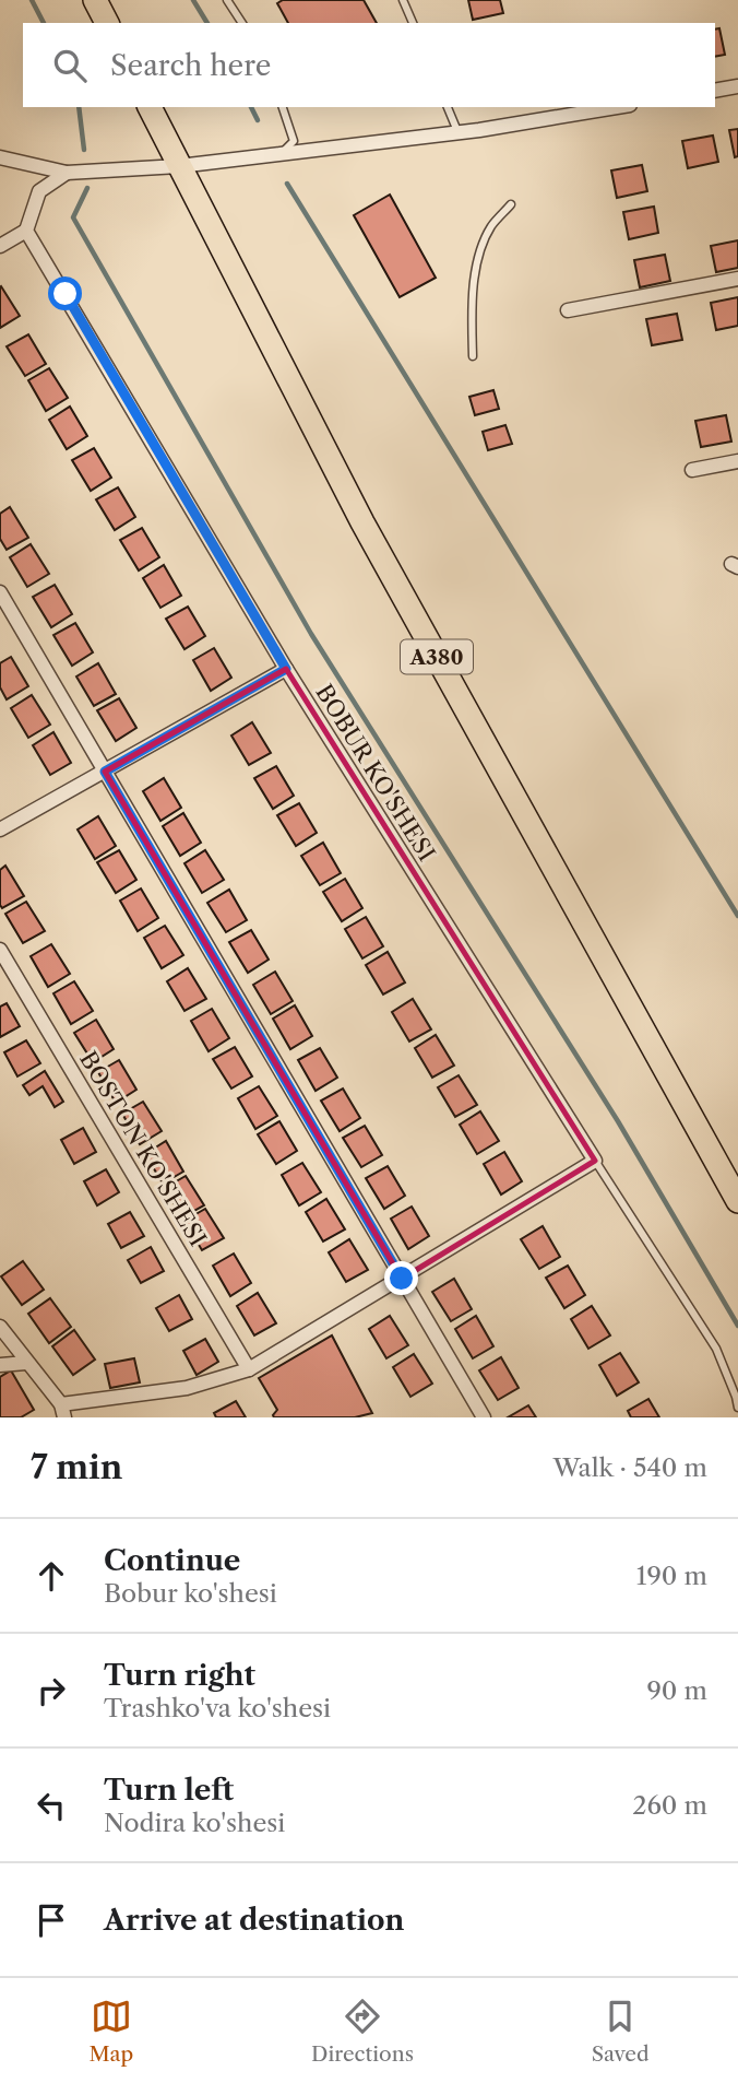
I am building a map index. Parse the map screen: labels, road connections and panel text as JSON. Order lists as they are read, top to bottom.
{
  "streets": {
    "highway": ["A380"],
    "street": ["BOBUR KO'SHESI", "BOSTON KO'SHESI"]
  },
  "page": {
    "search": "Search here",
    "heading": ["7 min", "Walk · 540 m"],
    "list": [
      ["Continue", "Bobur ko'shesi", "190 m"],
      ["Turn right", "Trashko'va ko'shesi", "90 m"],
      ["Turn left", "Nodira ko'shesi", "260 m"],
      "Arrive at destination"
    ],
    "nav": ["Map", "Directions", "Saved"]
  }
}
